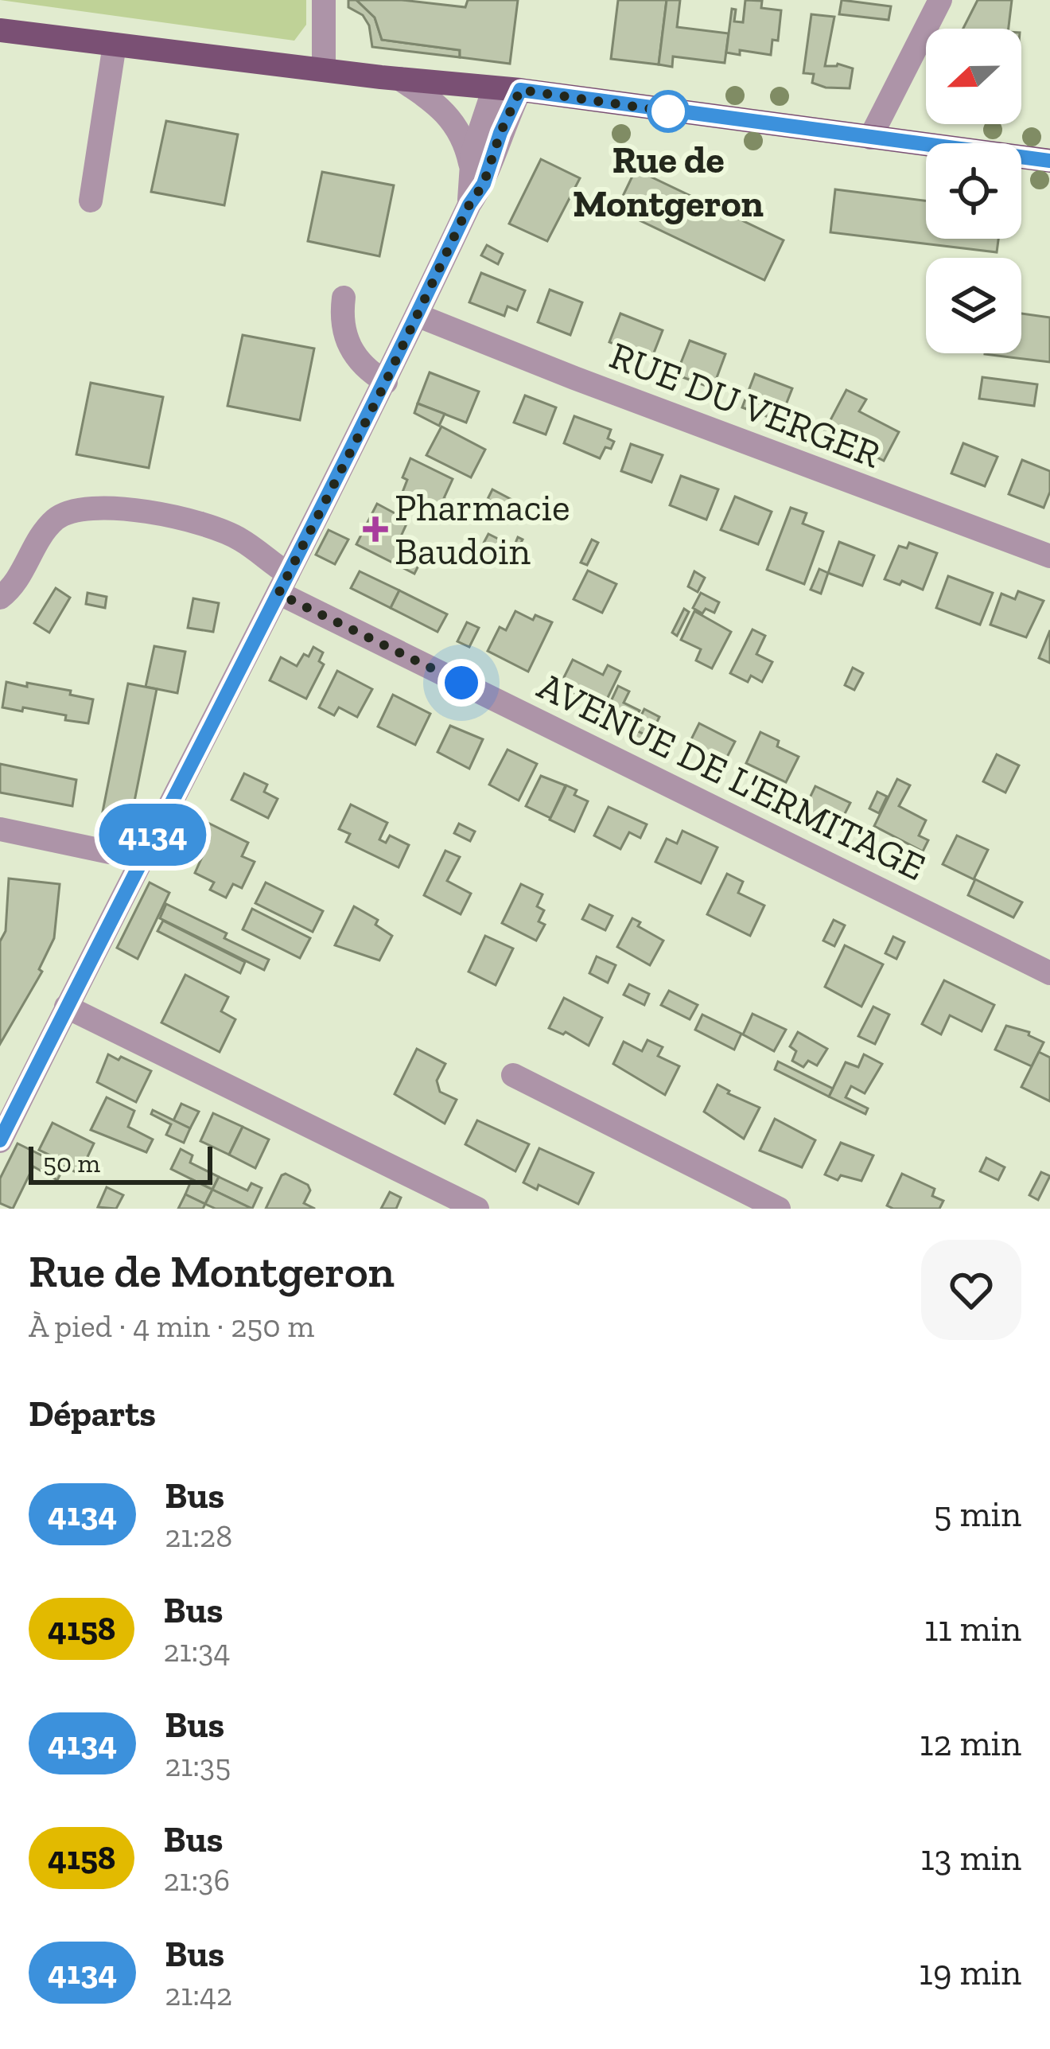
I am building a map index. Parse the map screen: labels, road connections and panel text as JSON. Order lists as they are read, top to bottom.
{
  "streets": {
    "street": ["RUE DU VERGER", "AVENUE DE L'ERMITAGE"]
  },
  "places": {
    "other": ["Rue de Montgeron"],
    "health": ["Pharmacie Baudoin"]
  },
  "lines": ["bus line 4134"],
  "scale_bar": "50 m",
  "north": "left",
  "page": {
    "on_map": "4134",
    "scale": "50 m",
    "heading": [
      ["Rue de Montgeron", "À pied · 4 min · 250 m"],
      "Départs"
    ],
    "list": [
      {
        "mark": "4134",
        "name": "Bus",
        "note": "21:28",
        "value": "5 min"
      },
      {
        "mark": "4158",
        "name": "Bus",
        "note": "21:34",
        "value": "11 min"
      },
      {
        "mark": "4134",
        "name": "Bus",
        "note": "21:35",
        "value": "12 min"
      },
      {
        "mark": "4158",
        "name": "Bus",
        "note": "21:36",
        "value": "13 min"
      },
      {
        "mark": "4134",
        "name": "Bus",
        "note": "21:42",
        "value": "19 min"
      }
    ]
  }
}
